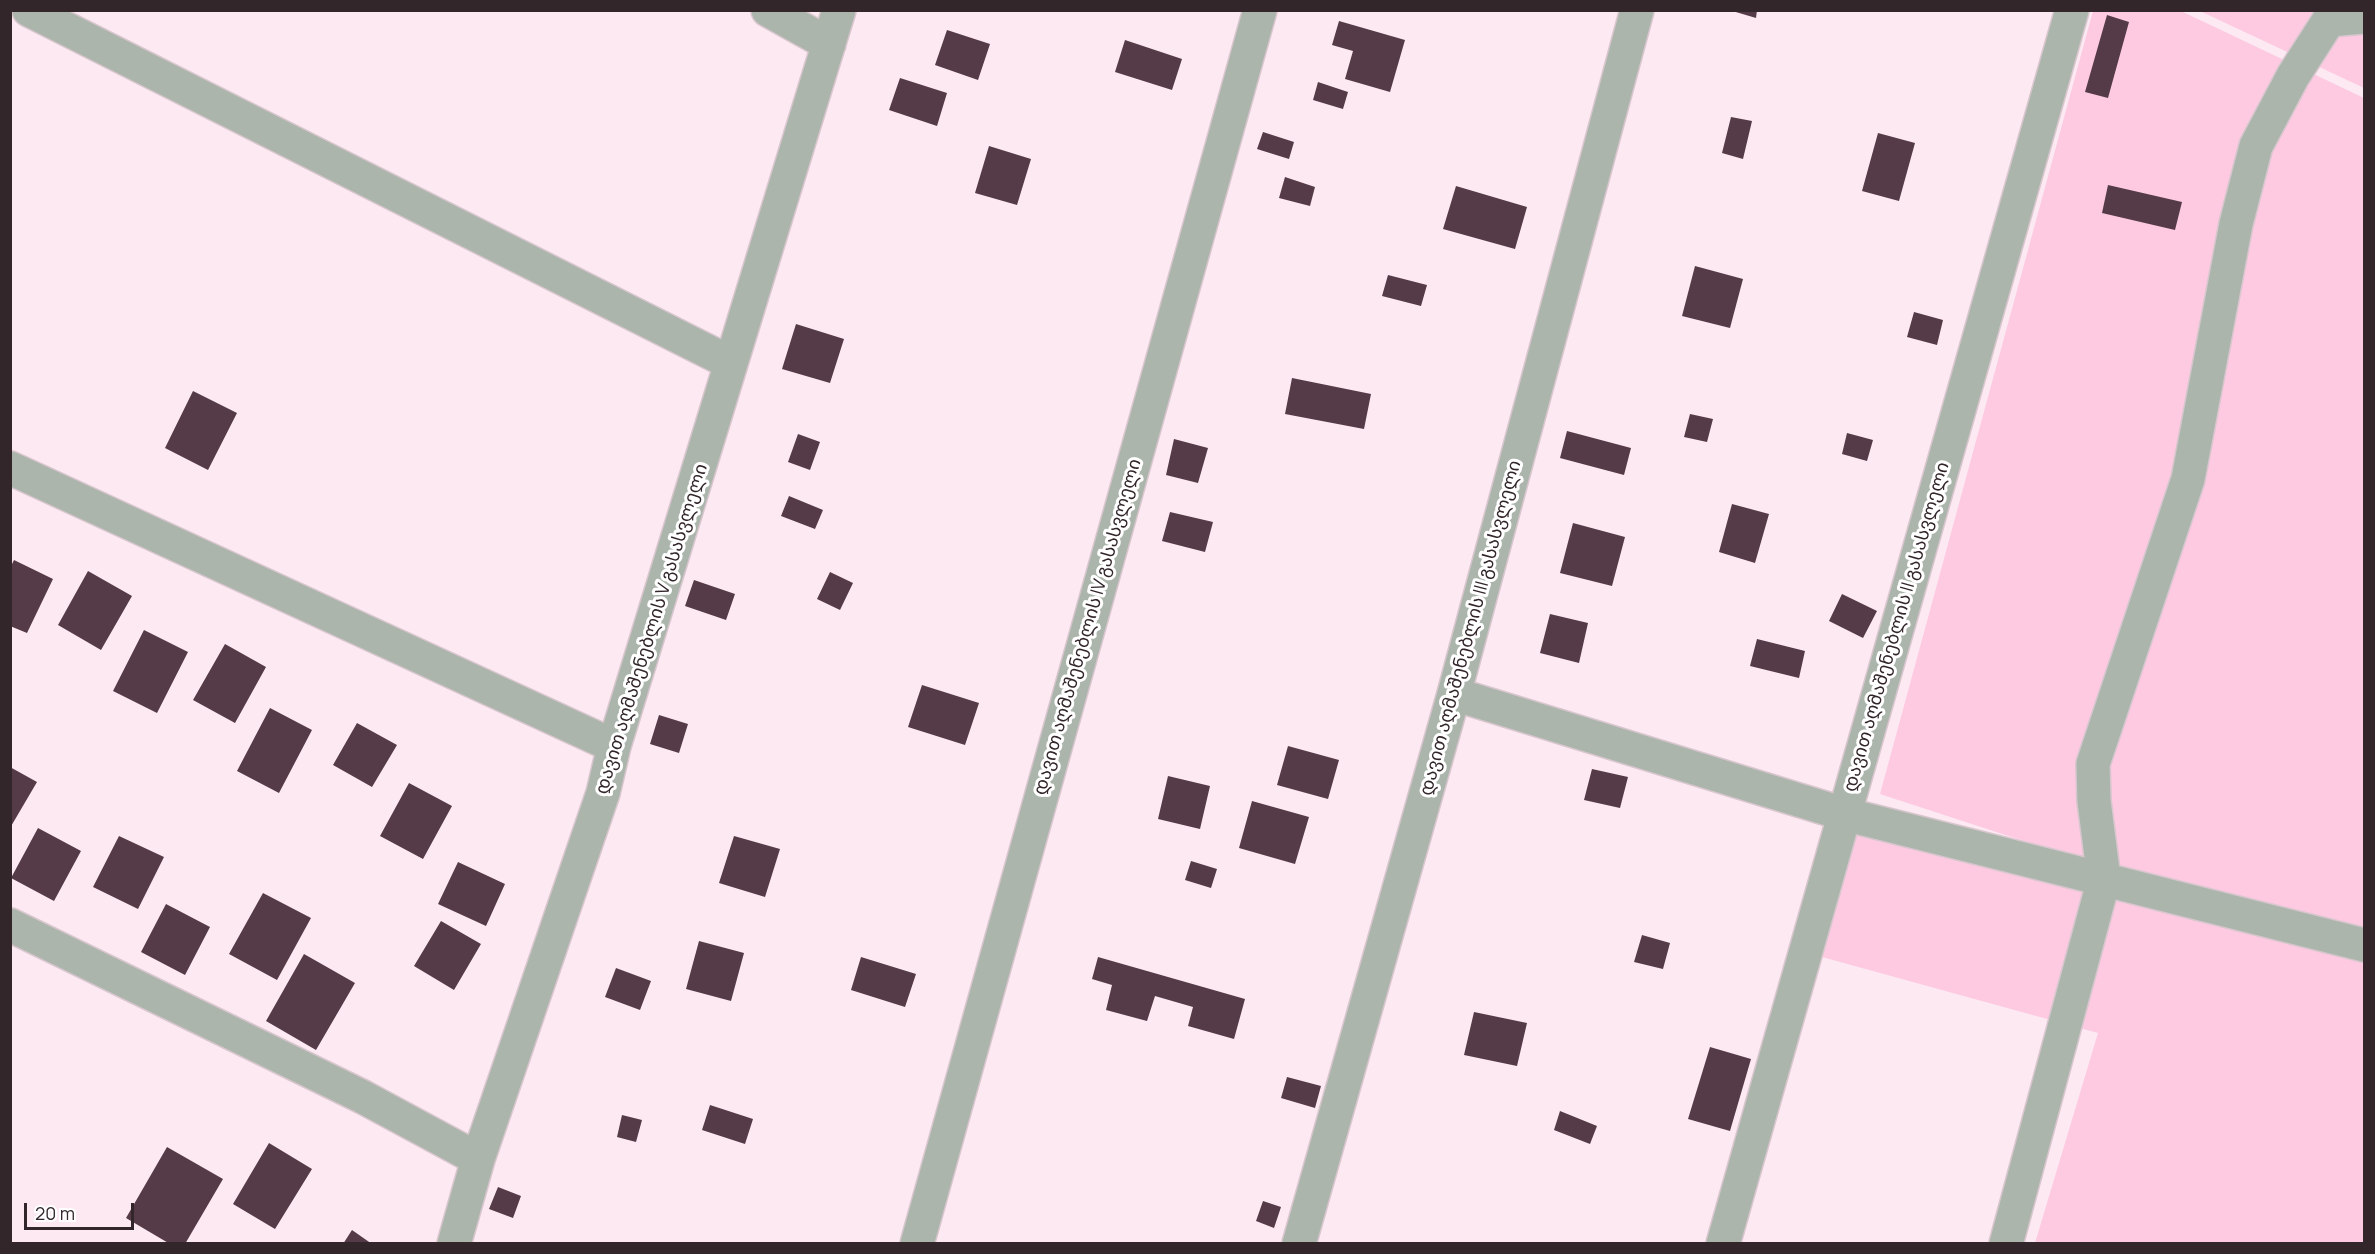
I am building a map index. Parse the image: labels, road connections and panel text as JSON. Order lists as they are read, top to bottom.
{
  "streets": {
    "street": [
      "დავით აღმაშენებლის IV გასასვლელი",
      "დავით აღმაშენებლის II გასასვლელი",
      "დავით აღმაშენებლის III გასასვლელი",
      "დავით აღმაშენებლის V გასასვლელი"
    ]
  },
  "scale_bar": "20 m"
}
